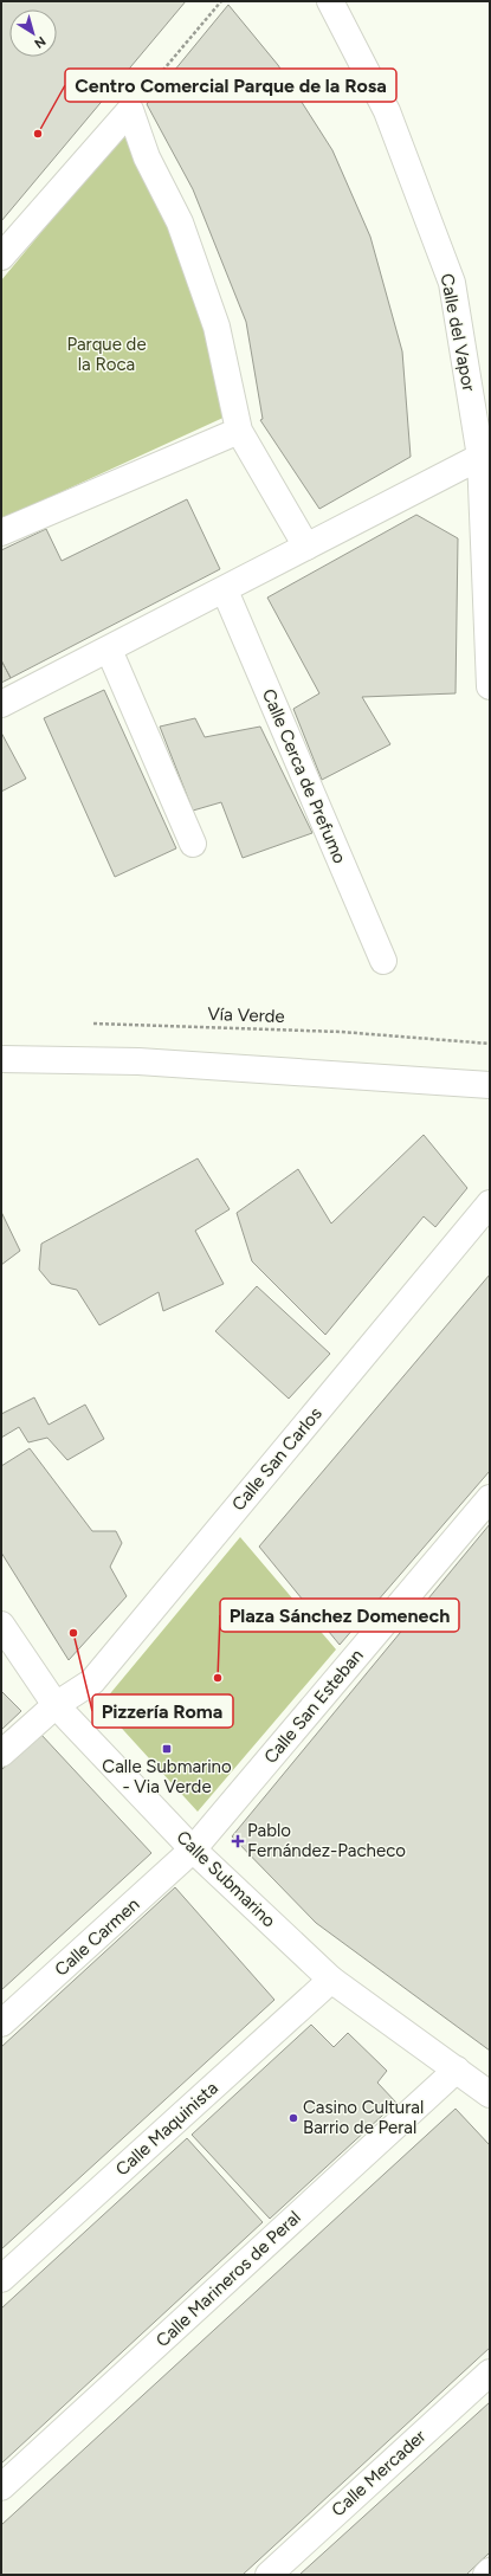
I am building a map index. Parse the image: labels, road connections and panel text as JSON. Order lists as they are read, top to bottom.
{
  "streets": {
    "street": [
      "Calle del Vapor",
      "Calle Cerca de Prefumo",
      "Calle San Carlos",
      "Calle San Esteban",
      "Calle Submarino",
      "Calle Carmen",
      "Calle Maquinista",
      "Calle Marineros de Peral",
      "Calle Mercader"
    ],
    "path": ["Vía Verde"]
  },
  "crossings": [
    ["Calle San Carlos", "Calle Submarino"],
    ["Calle San Esteban", "Calle Submarino"],
    ["Calle San Esteban", "Calle Carmen"],
    ["Calle Submarino", "Calle Carmen"],
    ["Calle Submarino", "Calle Maquinista"],
    ["Calle Submarino", "Calle Marineros de Peral"]
  ],
  "parks": ["Parque de la Roca"],
  "places": {
    "other": [
      "Centro Comercial Parque de la Rosa",
      "Pizzería Roma",
      "Plaza Sánchez Domenech",
      "Casino Cultural Barrio de Peral"
    ],
    "transit": ["Calle Submarino - Via Verde"],
    "health": ["Pablo Fernández-Pacheco"]
  },
  "north": "bottom right"
}
